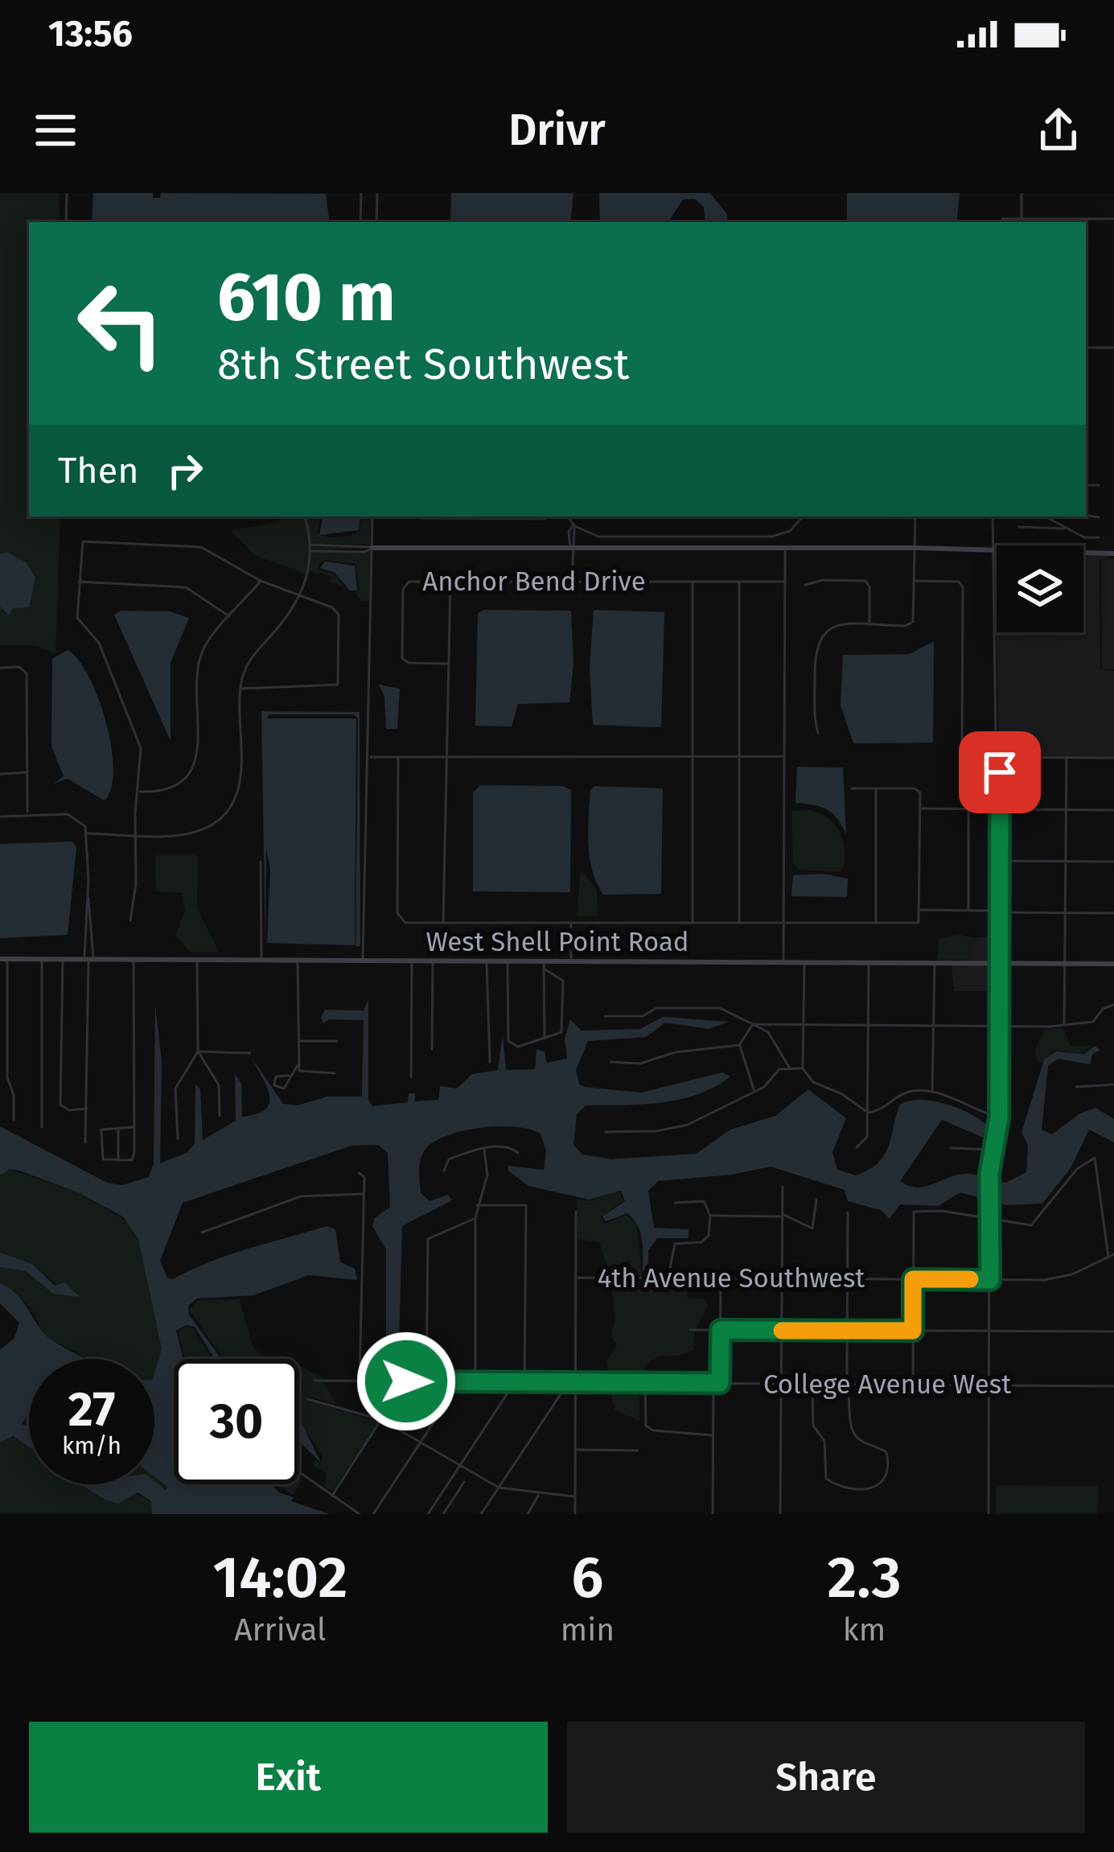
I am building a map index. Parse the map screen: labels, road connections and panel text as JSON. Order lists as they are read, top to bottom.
{
  "streets": {
    "street": [
      "Anchor Bend Drive",
      "West Shell Point Road",
      "4th Avenue Southwest",
      "College Avenue West"
    ]
  },
  "page": {
    "status": "13:56",
    "header": "Drivr",
    "turn": ["610 m", "8th Street Southwest"],
    "then": "Then",
    "speed": "27 km/h",
    "limit": "30",
    "eta": [
      "14:02",
      "Arrival",
      "6",
      "min",
      "2.3",
      "km"
    ],
    "buttons": ["Exit", "Share"]
  }
}
